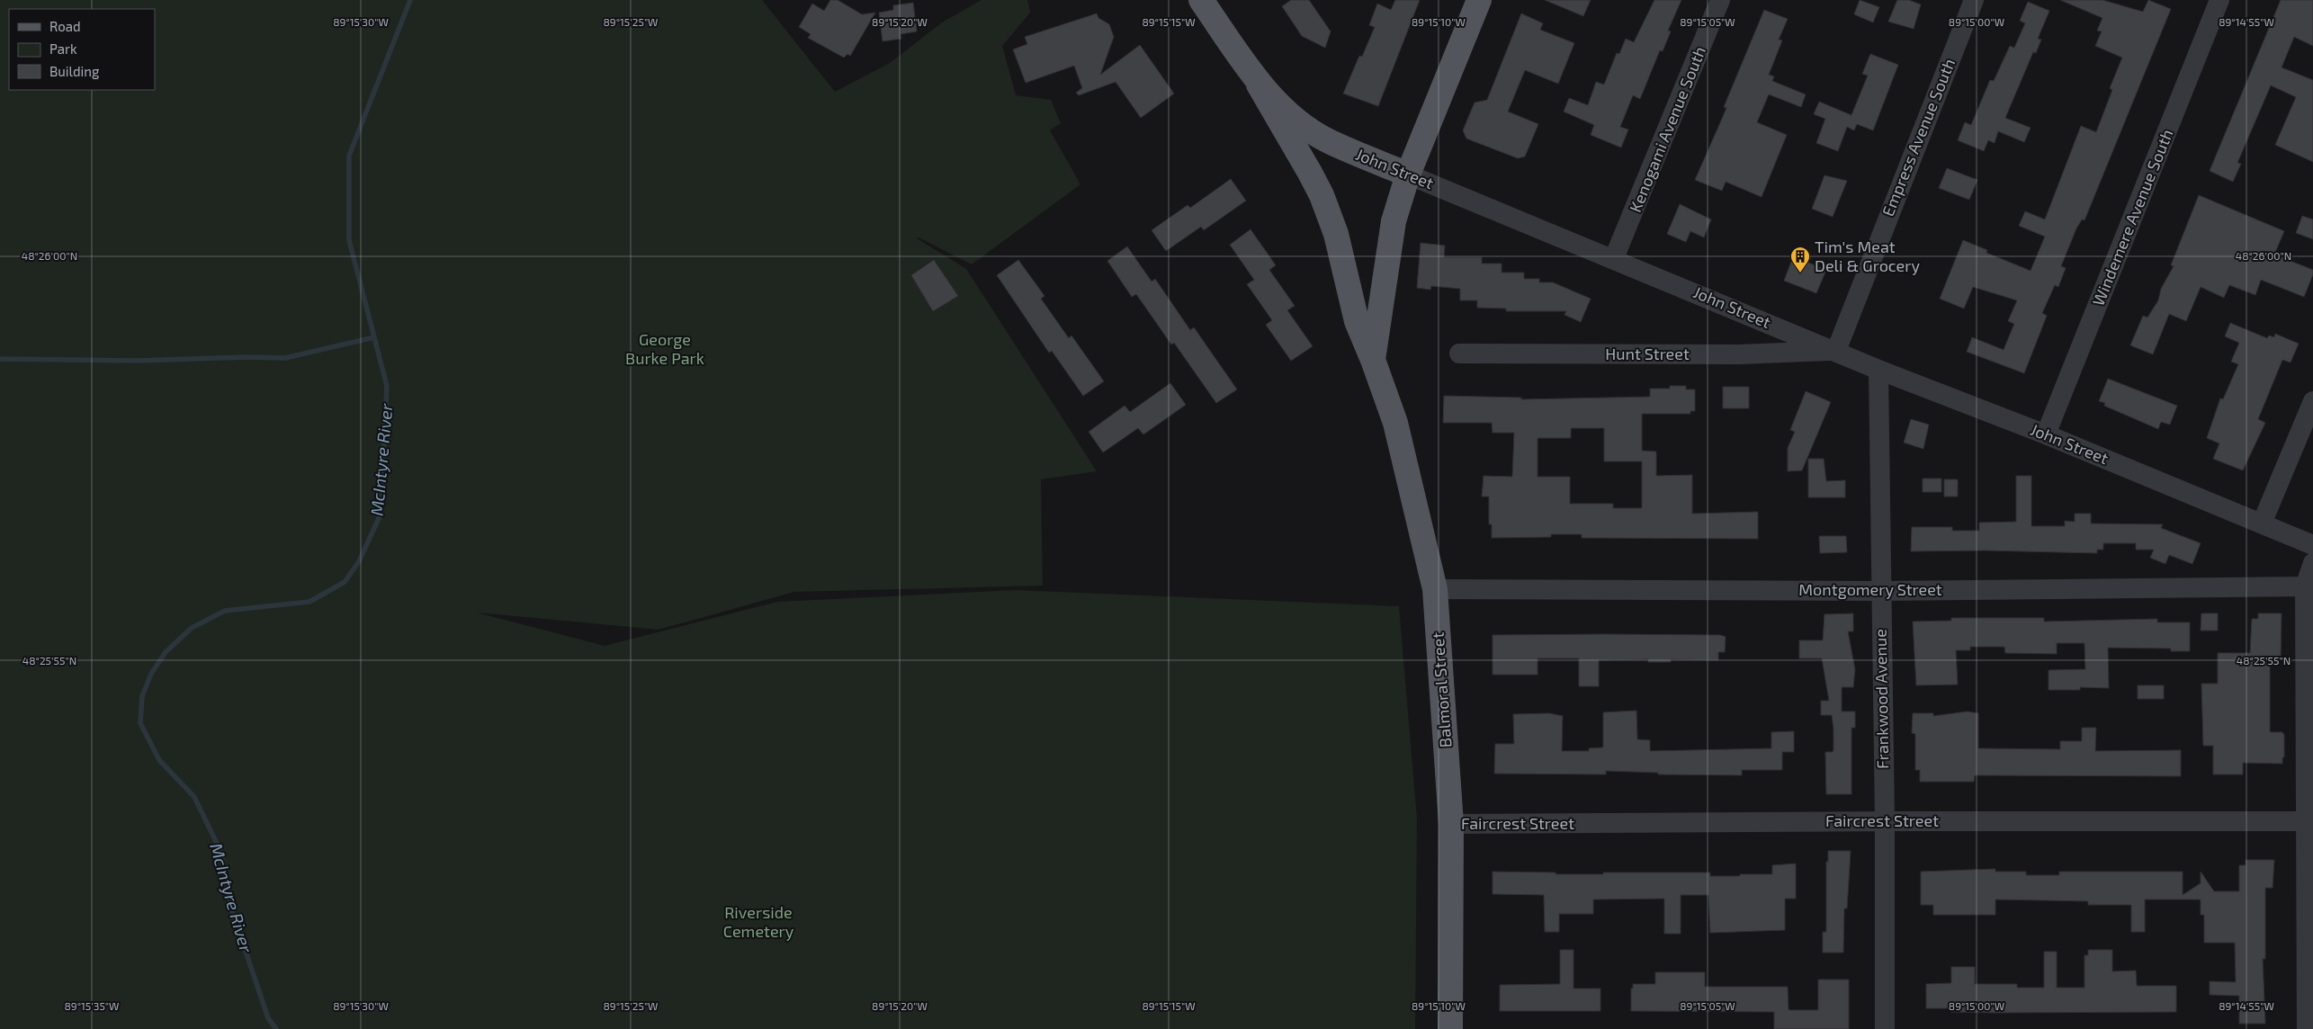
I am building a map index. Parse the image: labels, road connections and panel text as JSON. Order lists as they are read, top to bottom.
{
  "streets": {
    "main road": ["John Street", "Balmoral Street"],
    "street": [
      "Kenogami Avenue South",
      "Empress Avenue South",
      "Windemere Avenue South",
      "Hunt Street",
      "Montgomery Street",
      "Frankwood Avenue",
      "Faircrest Street"
    ]
  },
  "crossings": [
    ["Kenogami Avenue South", "John Street"],
    ["Empress Avenue South", "John Street"],
    ["Empress Avenue South", "Hunt Street"],
    ["John Street", "Windemere Avenue South"],
    ["John Street", "Hunt Street"],
    ["John Street", "Balmoral Street"],
    ["John Street", "Frankwood Avenue"],
    ["Montgomery Street", "Balmoral Street"],
    ["Montgomery Street", "Frankwood Avenue"],
    ["Balmoral Street", "Faircrest Street"],
    ["Frankwood Avenue", "Faircrest Street"]
  ],
  "water": ["McIntyre River"],
  "parks": ["George Burke Park", "Riverside Cemetery"],
  "places": {
    "building": ["Tim's Meat Deli & Grocery"]
  },
  "legend": ["Road", "Park", "Building"],
  "coordinates": [
    "89°15'30\"W",
    "89°15'25\"W",
    "89°15'20\"W",
    "89°15'15\"W",
    "89°15'10\"W",
    "89°15'05\"W",
    "89°15'00\"W",
    "89°14'55\"W",
    "48°26'00\"N",
    "48°25'55\"N",
    "89°15'35\"W"
  ]
}
